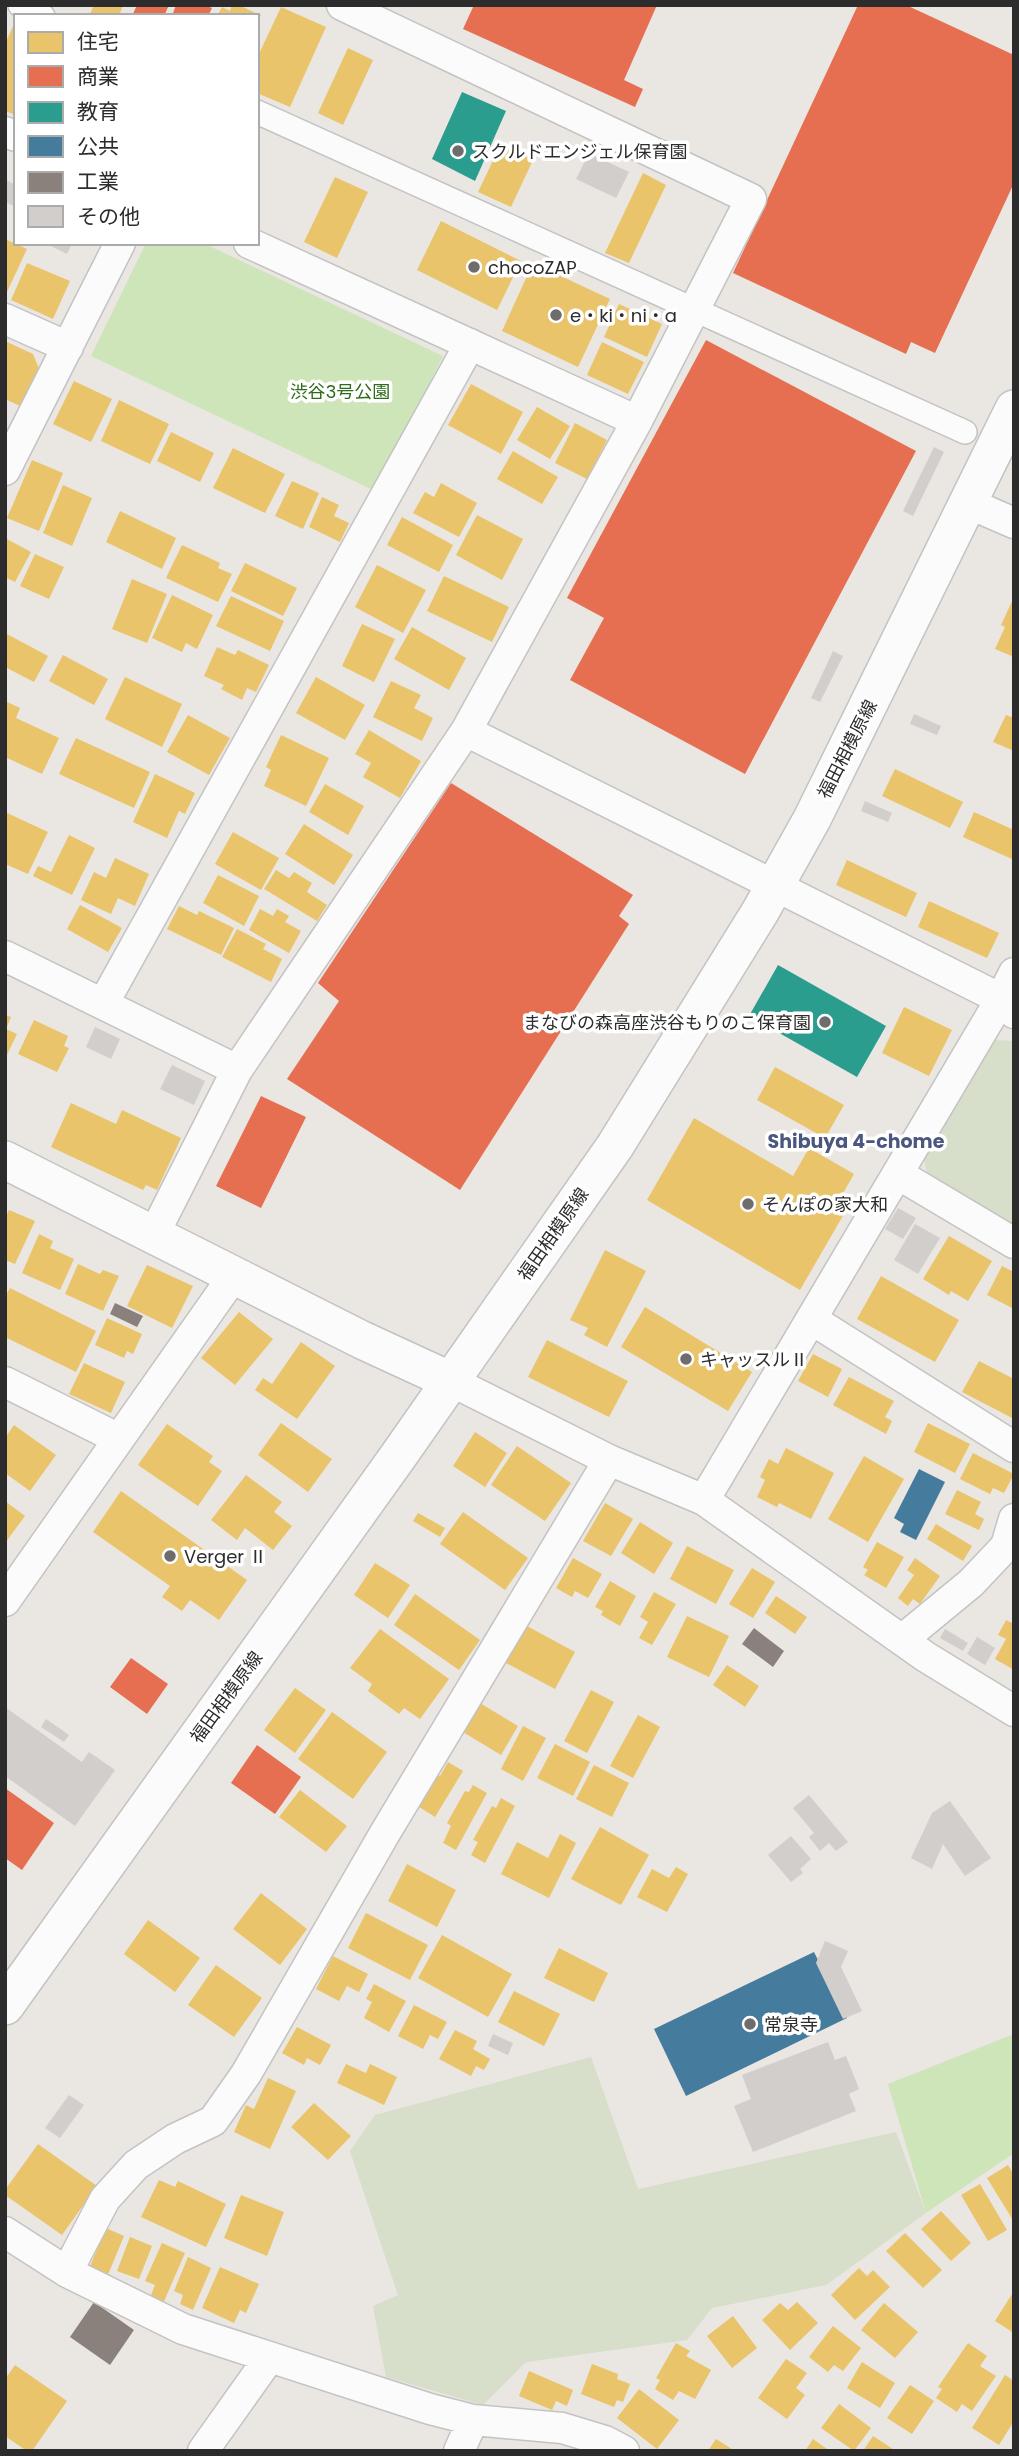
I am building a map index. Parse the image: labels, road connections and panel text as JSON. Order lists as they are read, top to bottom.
{
  "streets": {
    "street": ["福田相模原線"]
  },
  "districts": ["Shibuya 4-chome"],
  "parks": ["渋谷3号公園"],
  "places": [
    "スクルドエンジェル保育園",
    "chocoZAP",
    "e・ki・ni・a",
    "まなびの森高座渋谷もりのこ保育園",
    "そんぽの家大和",
    "キャッスルⅡ",
    "Verger Ⅱ",
    "常泉寺"
  ],
  "legend": [
    "住宅",
    "商業",
    "教育",
    "公共",
    "工業",
    "その他"
  ]
}
